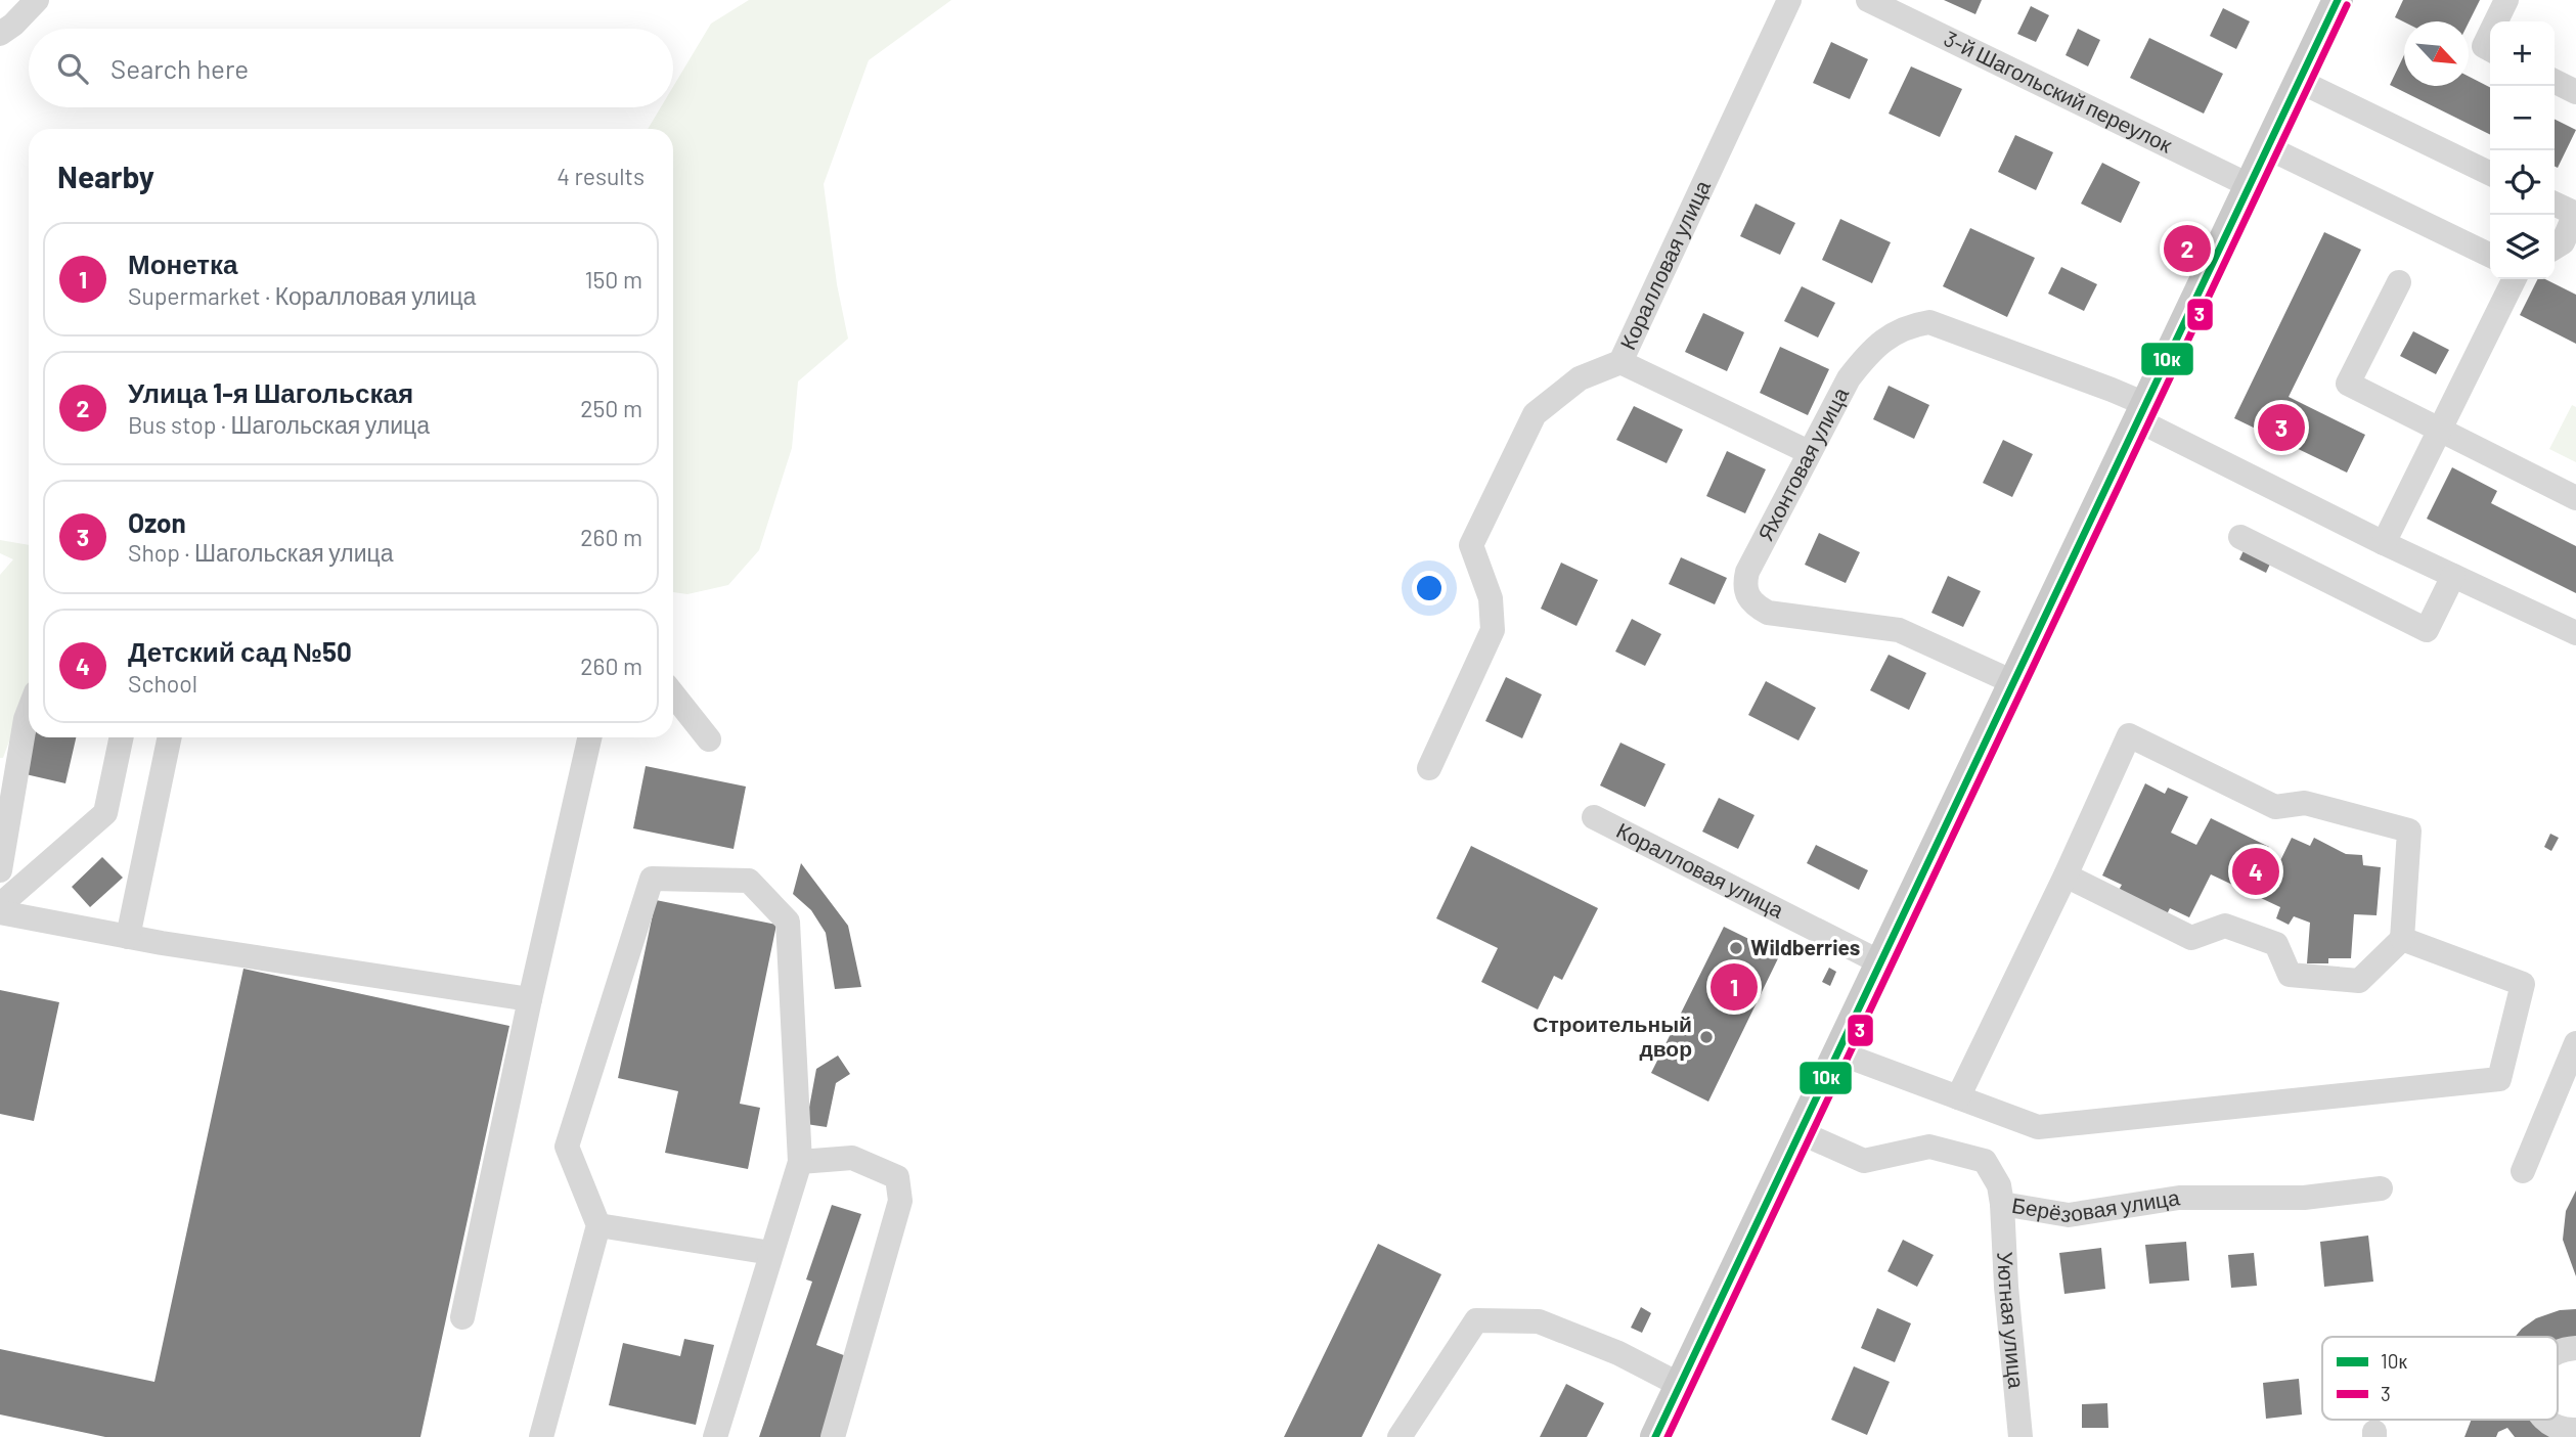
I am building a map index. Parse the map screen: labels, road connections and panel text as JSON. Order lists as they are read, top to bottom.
{
  "streets": {
    "street": [
      "3-й Шагольский переулок",
      "Коралловая улица",
      "Яхонтовая улица",
      "Берёзовая улица",
      "Уютная улица"
    ]
  },
  "crossings": [
    ["Берёзовая улица", "Уютная улица"]
  ],
  "places": ["Wildberries", "Строительный двор"],
  "lines": ["transit line 10к", "transit line 3"],
  "legend": ["10к", "3"],
  "north": "bottom right",
  "page": {
    "map_buttons": ["+", "−"],
    "search": "Search here",
    "heading": ["Nearby", "4 results"],
    "pins": [
      "2",
      "3",
      "4",
      "1"
    ],
    "list": [
      {
        "mark": "1",
        "name": "Монетка",
        "note": "Supermarket · Коралловая улица",
        "value": "150 m"
      },
      {
        "mark": "2",
        "name": "Улица 1-я Шагольская",
        "note": "Bus stop · Шагольская улица",
        "value": "250 m"
      },
      {
        "mark": "3",
        "name": "Ozon",
        "note": "Shop · Шагольская улица",
        "value": "260 m"
      },
      {
        "mark": "4",
        "name": "Детский сад №50",
        "note": "School",
        "value": "260 m"
      }
    ]
  }
}
